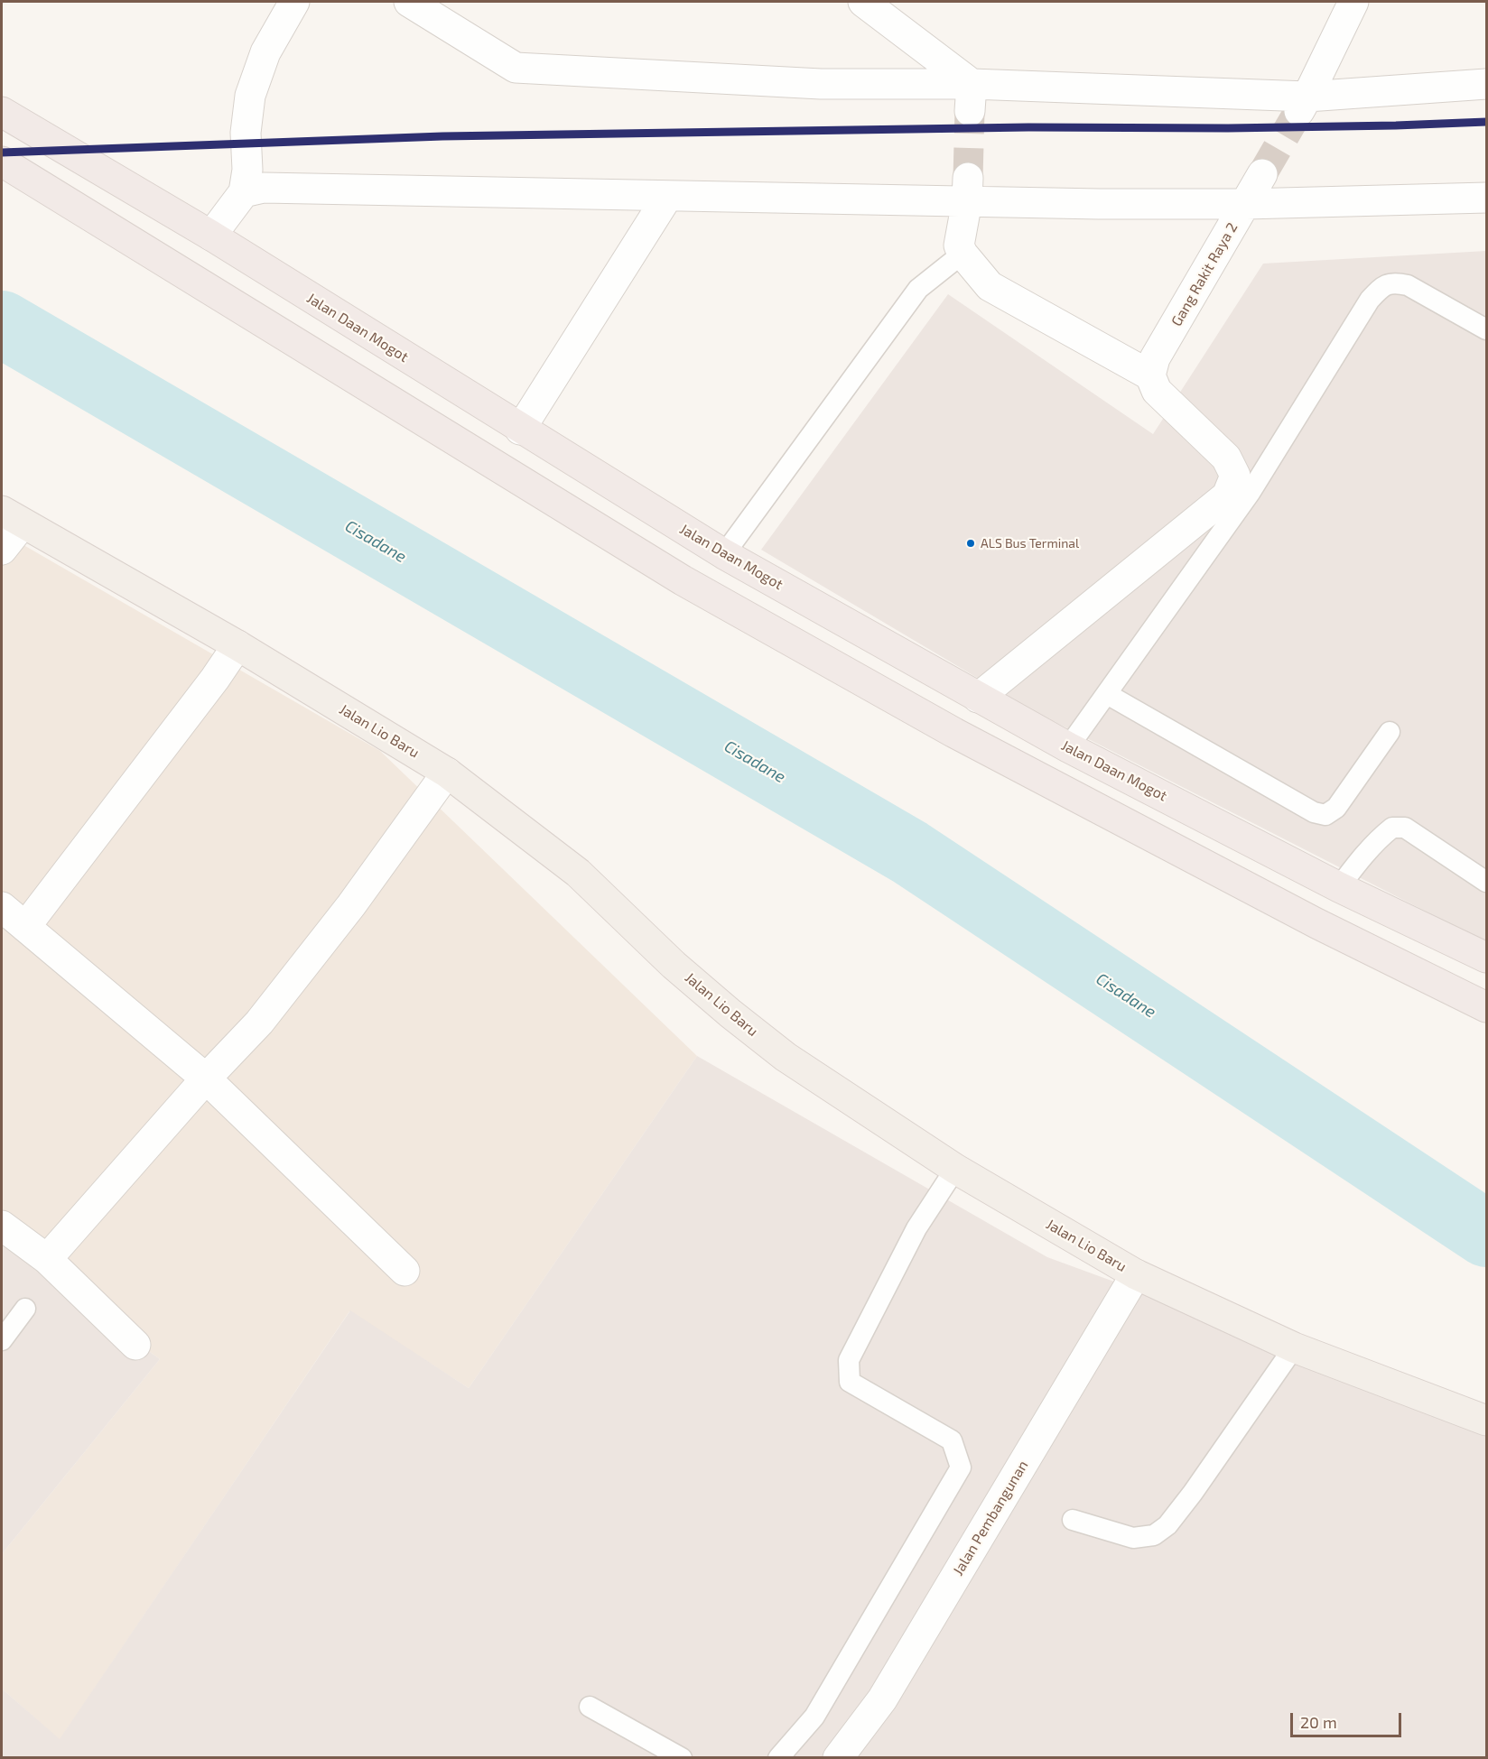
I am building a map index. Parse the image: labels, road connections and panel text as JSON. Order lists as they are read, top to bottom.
{
  "streets": {
    "highway": ["Jalan Daan Mogot"],
    "main road": ["Jalan Lio Baru"],
    "street": ["Gang Rakit Raya 2", "Jalan Pembangunan"]
  },
  "crossings": [
    ["Jalan Lio Baru", "Jalan Pembangunan"]
  ],
  "water": ["Cisadane"],
  "places": ["ALS Bus Terminal"],
  "scale_bar": "20 m"
}
